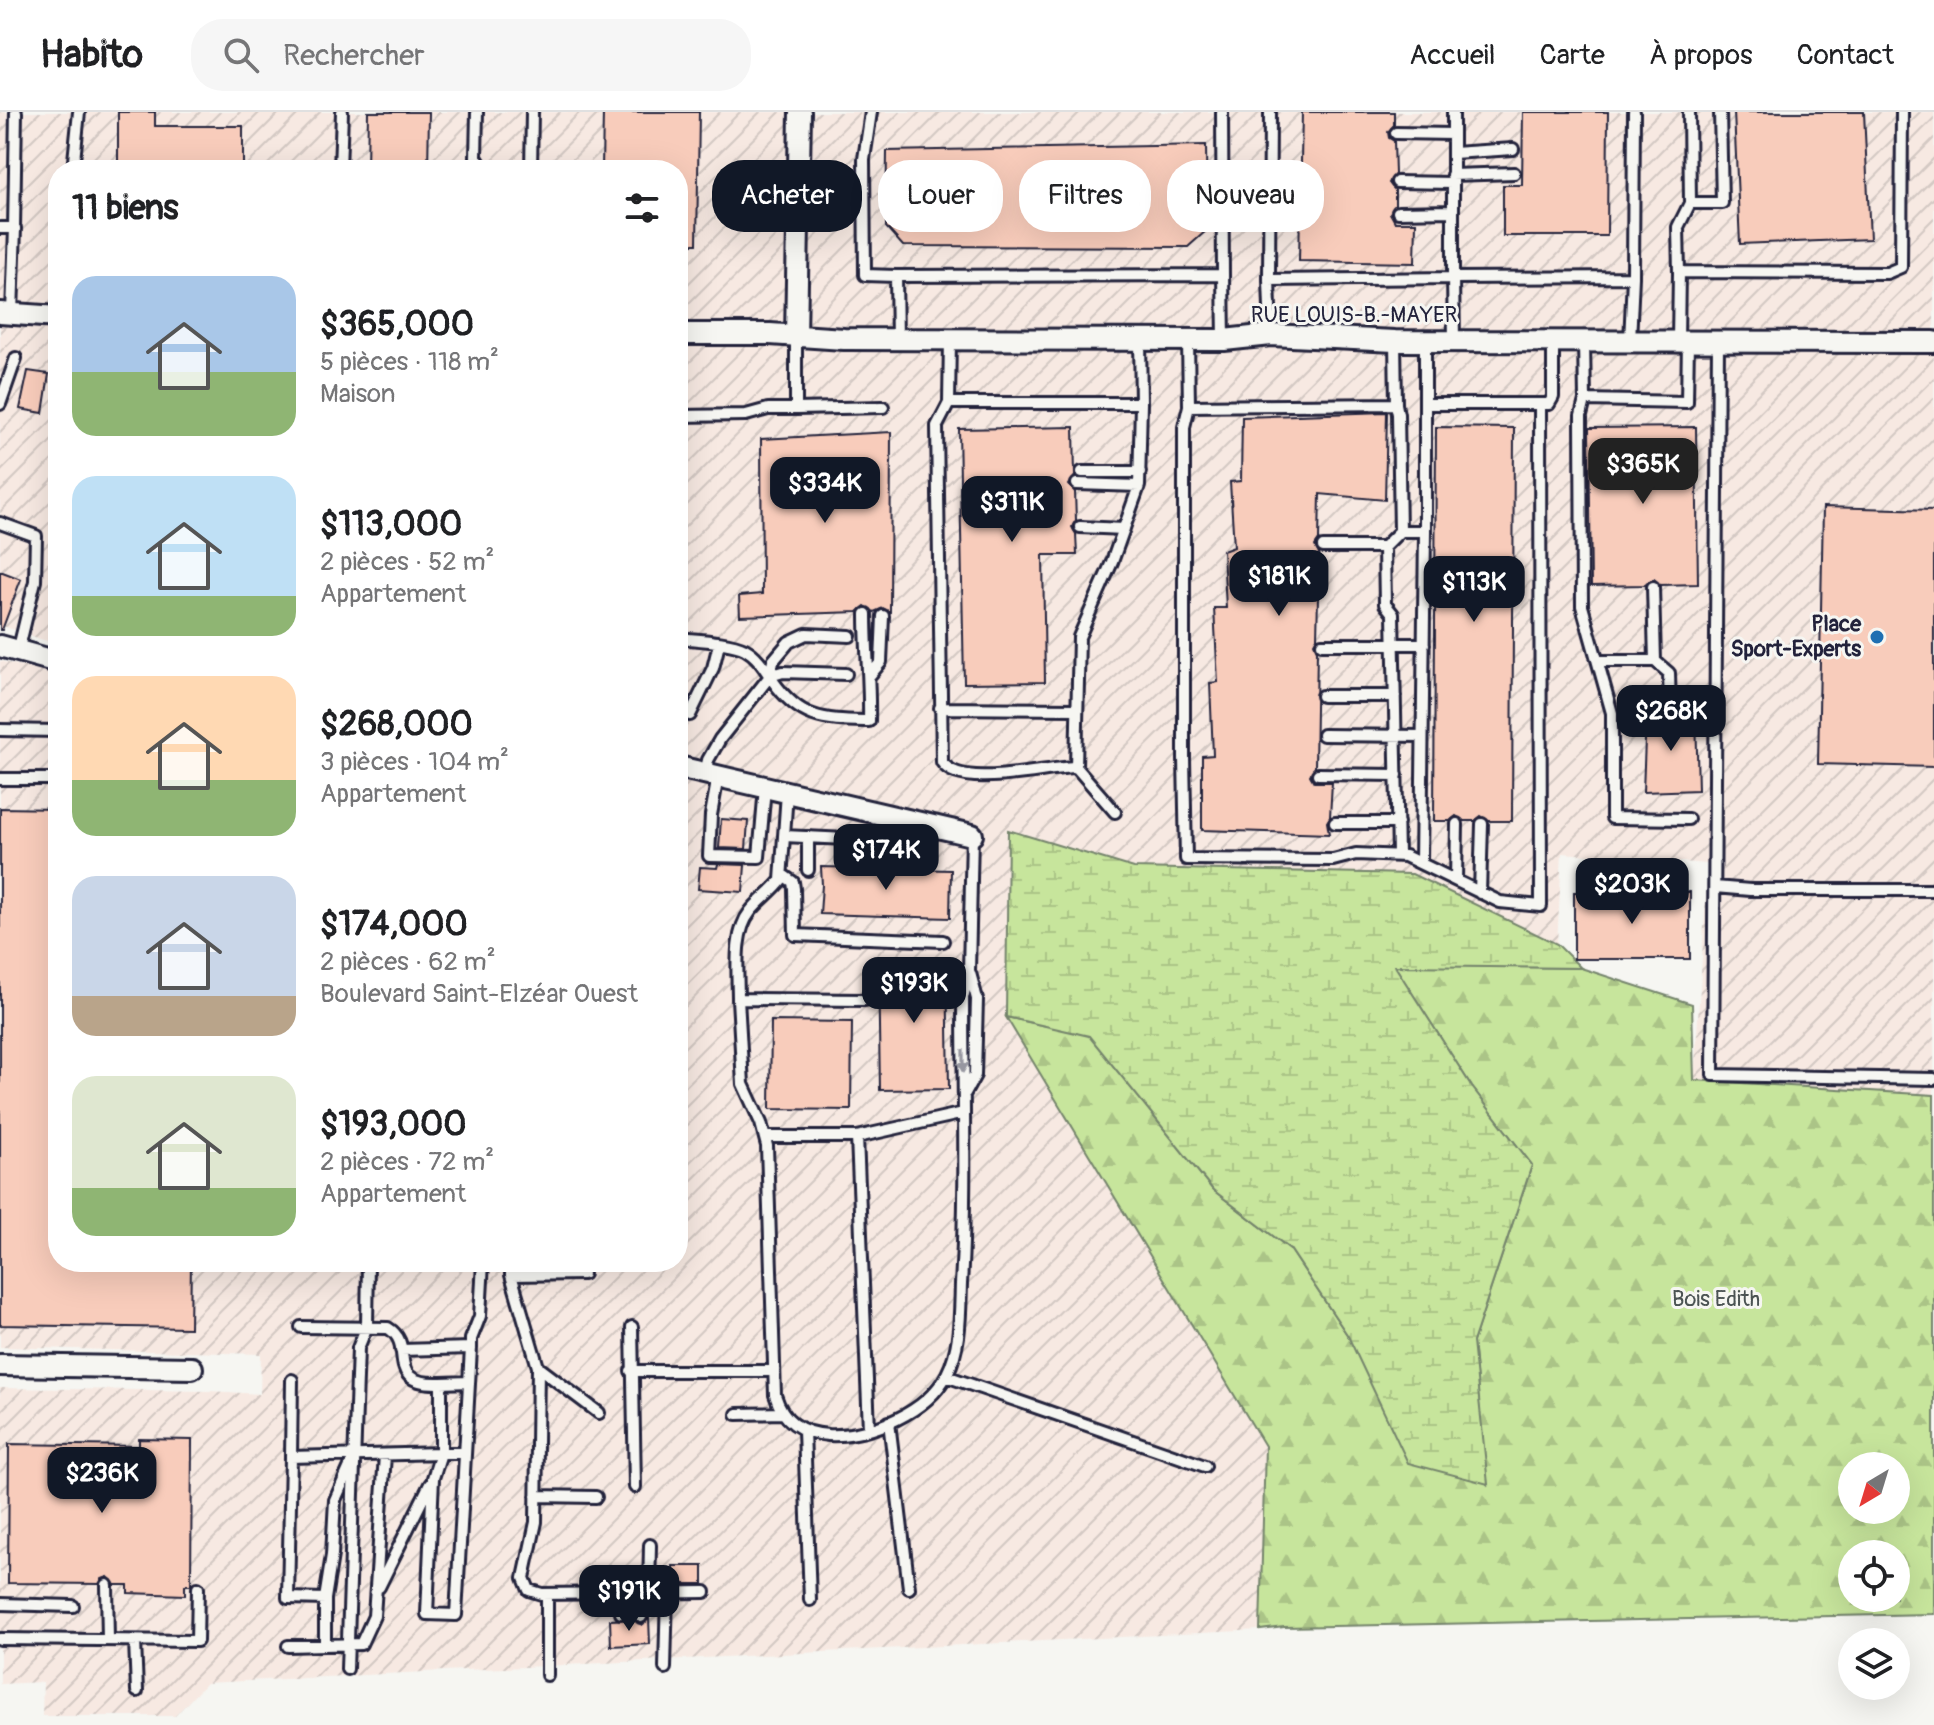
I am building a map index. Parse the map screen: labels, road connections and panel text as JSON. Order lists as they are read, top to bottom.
{
  "streets": {
    "street": ["RUE LOUIS-B.-MAYER"]
  },
  "parks": ["Bois Edith"],
  "places": ["Place Sport-Experts"],
  "north": "bottom left",
  "page": {
    "header": "Habito",
    "search": "Rechercher",
    "nav": [
      "Accueil",
      "Carte",
      "À propos",
      "Contact"
    ],
    "chip": [
      "Acheter",
      "Louer",
      "Filtres",
      "Nouveau"
    ],
    "heading": "11 biens",
    "list": [
      {
        "name": "$365,000",
        "note": "5 pièces · 118 m² · Maison"
      },
      {
        "name": "$113,000",
        "note": "2 pièces · 52 m² · Appartement"
      },
      {
        "name": "$268,000",
        "note": "3 pièces · 104 m² · Appartement"
      },
      {
        "name": "$174,000",
        "note": "2 pièces · 62 m² · Boulevard Saint-Elzéar Ouest"
      },
      {
        "name": "$193,000",
        "note": "2 pièces · 72 m² · Appartement"
      }
    ],
    "price": [
      "$365K",
      "$334K",
      "$311K",
      "$181K",
      "$113K",
      "$268K",
      "$174K",
      "$203K",
      "$193K",
      "$236K",
      "$191K"
    ]
  }
}
